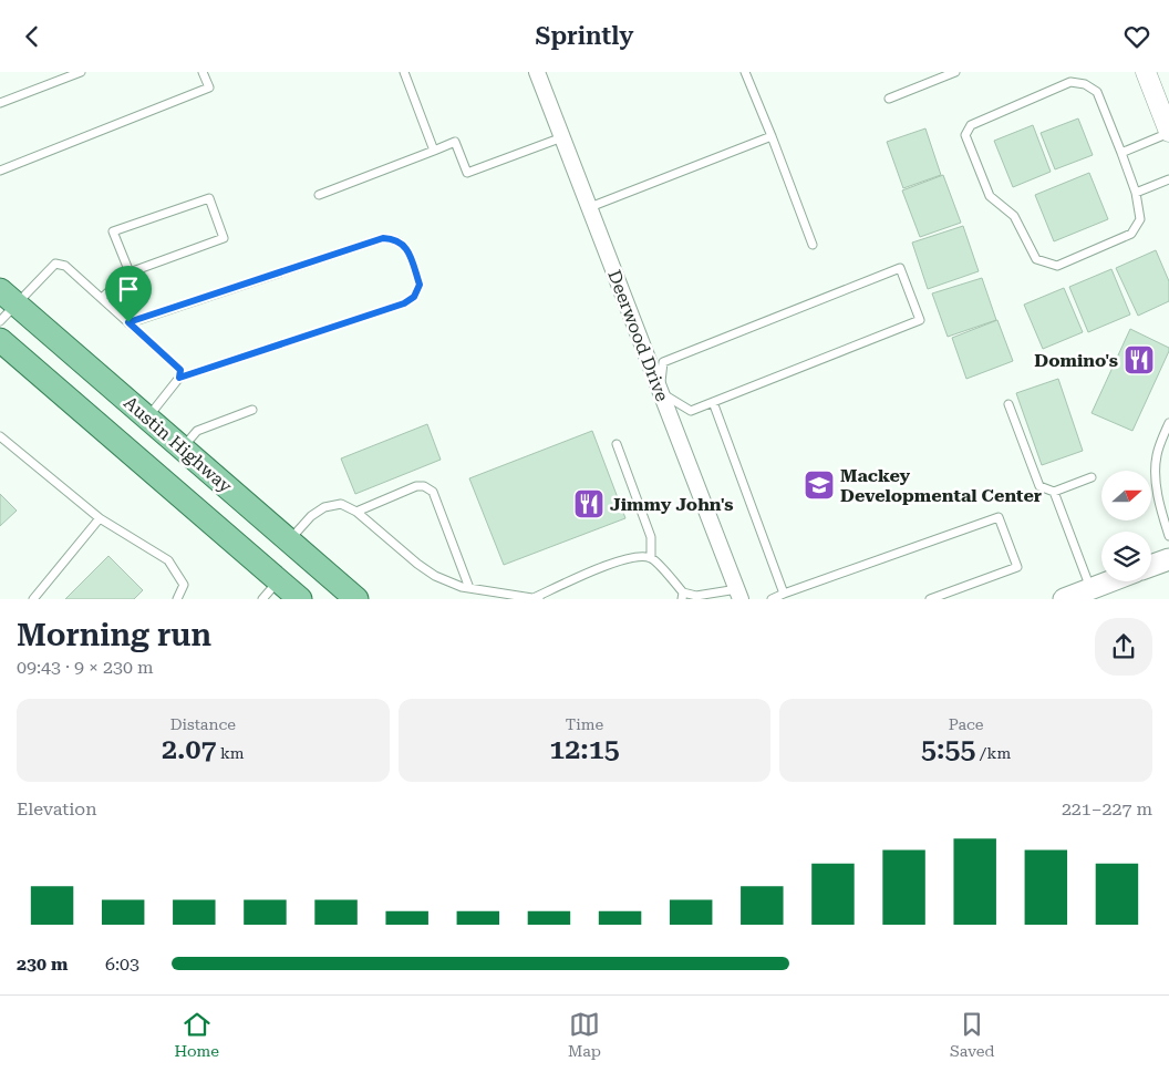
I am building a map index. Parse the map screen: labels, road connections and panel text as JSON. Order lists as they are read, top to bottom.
{
  "streets": {
    "main road": ["Austin Highway"],
    "street": ["Deerwood Drive"]
  },
  "places": {
    "restaurant": ["Domino's", "Jimmy John's"],
    "school or university": ["Mackey Developmental Center"]
  },
  "north": "right",
  "page": {
    "header": "Sprintly",
    "heading": ["Morning run", "09:43 · 9 × 230 m"],
    "stats": [
      ["Distance", "2.07 km"],
      ["Time", "12:15"],
      ["Pace", "5:55 /km"]
    ],
    "chart": ["Elevation", "221–227 m"],
    "list": [
      {
        "name": "230 m",
        "note": "6:03"
      }
    ],
    "tabs": ["Home", "Map", "Saved"]
  }
}
